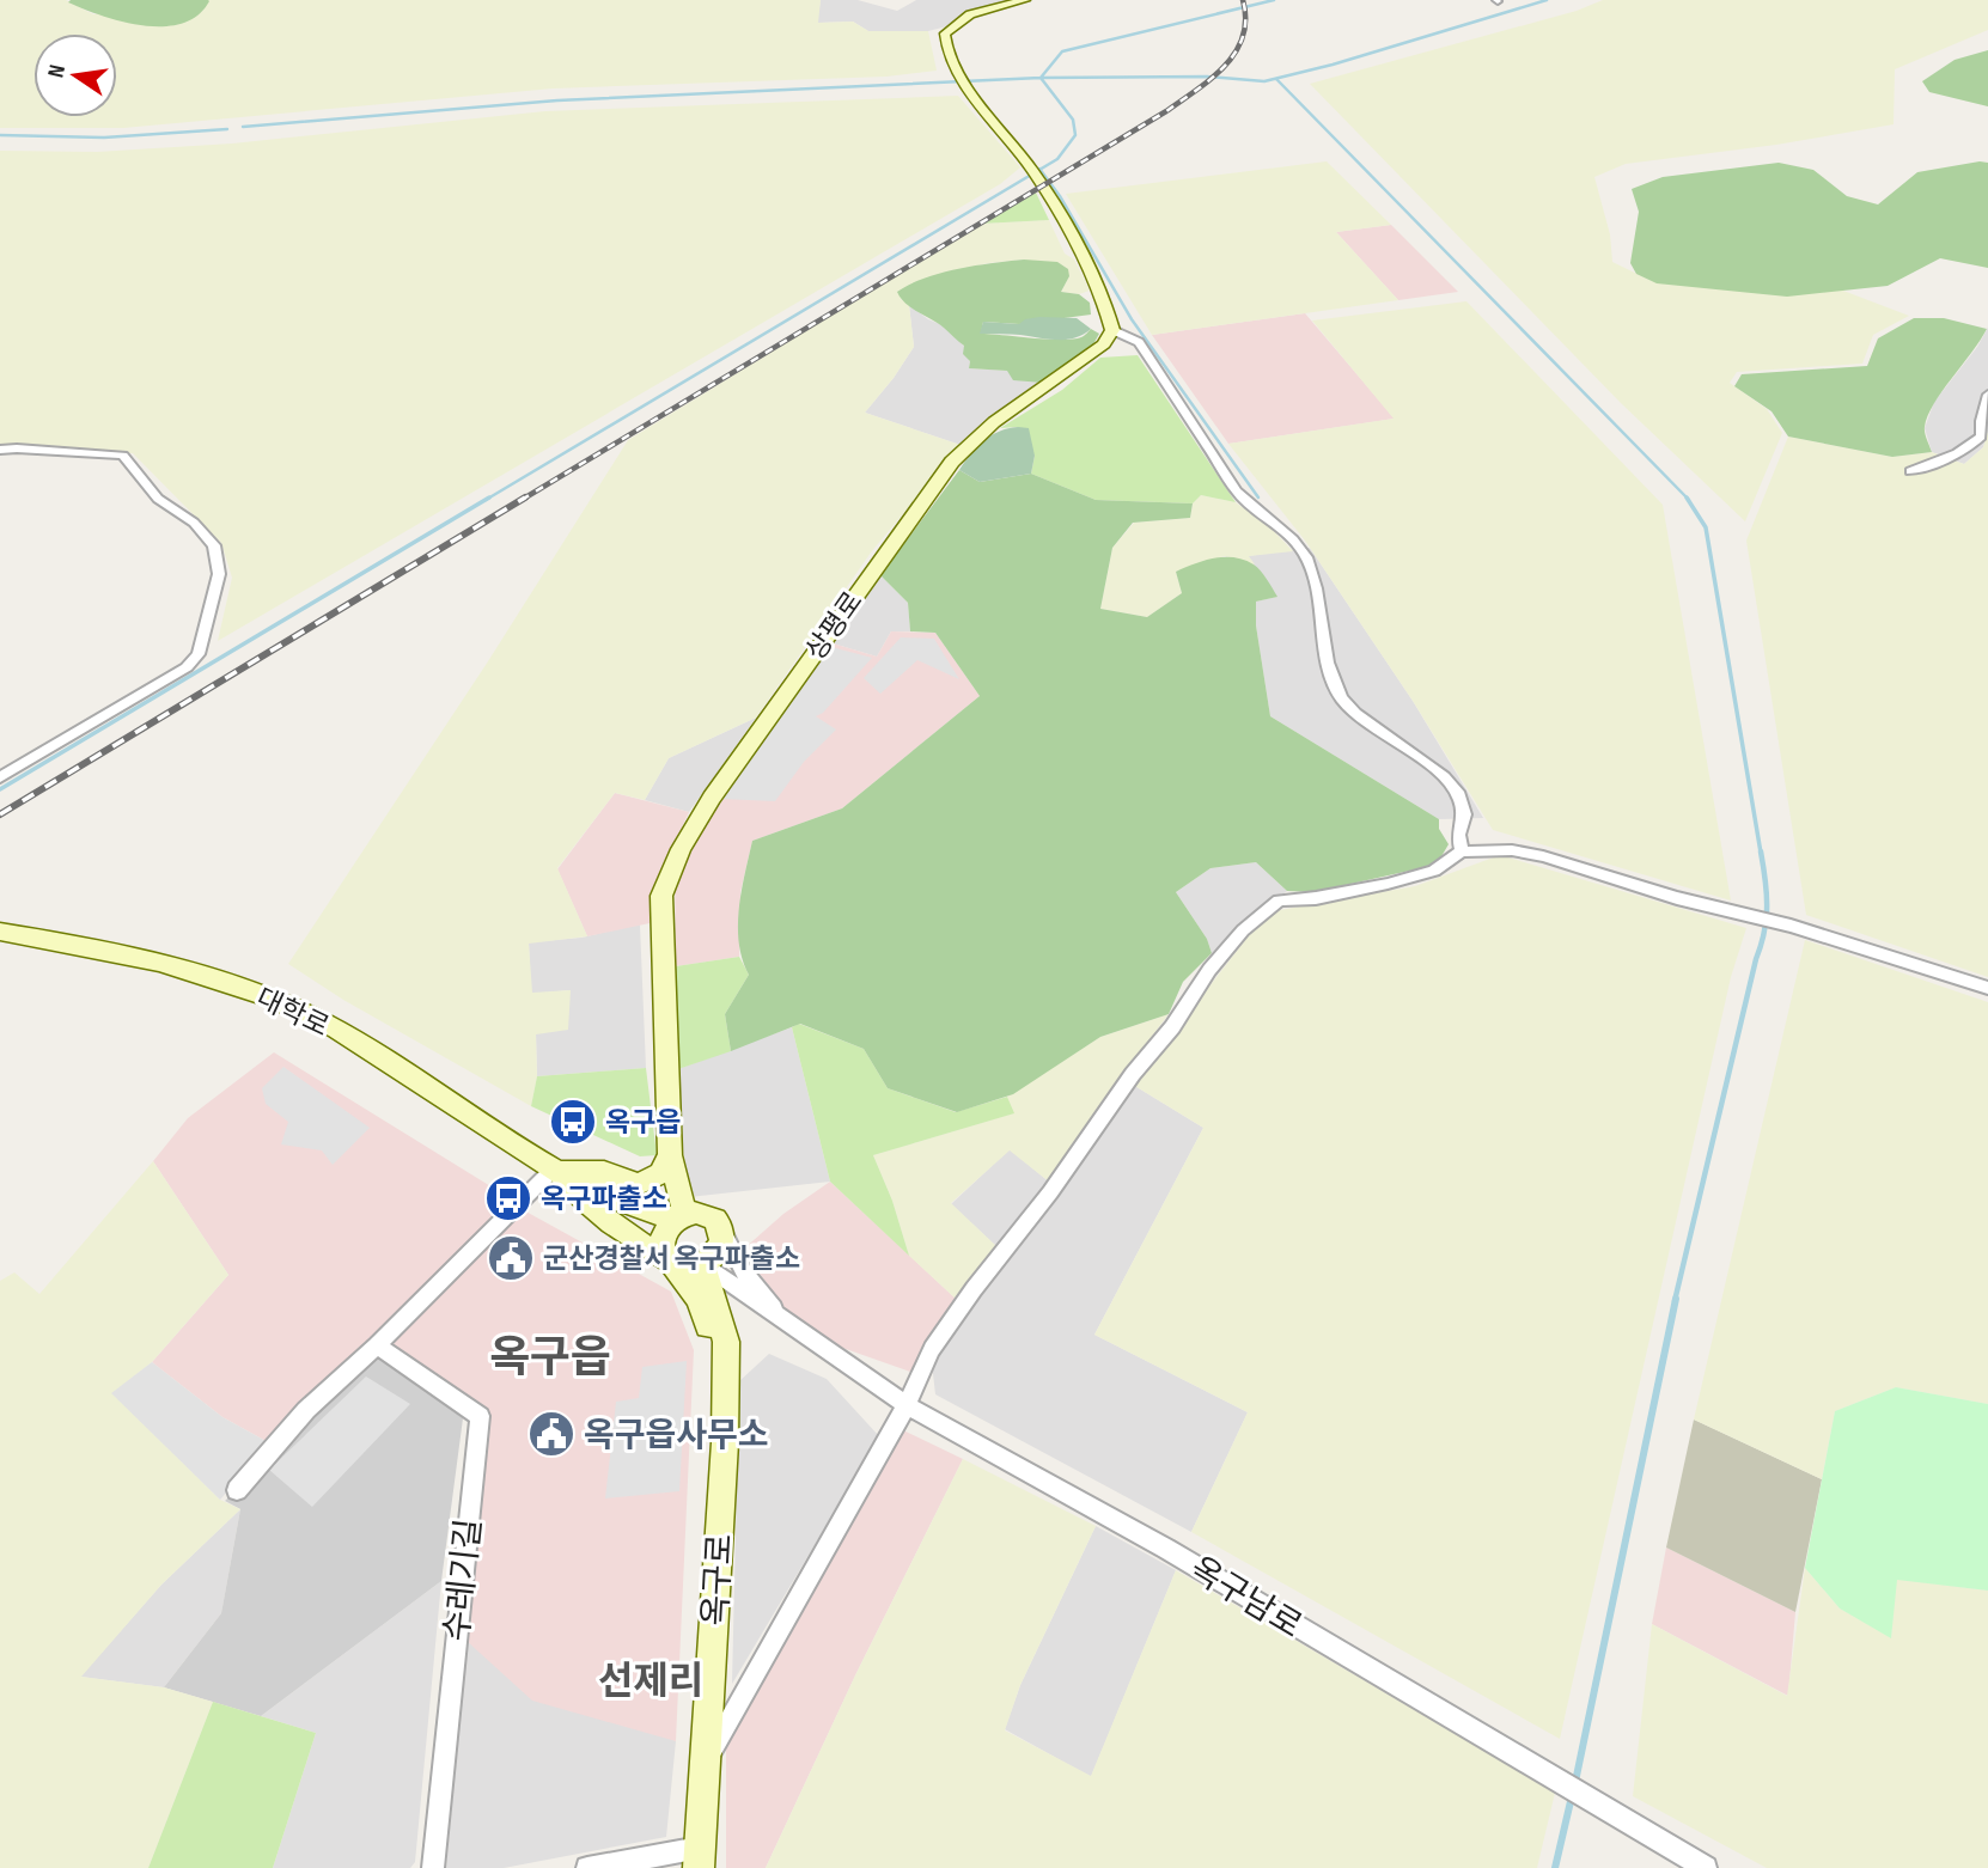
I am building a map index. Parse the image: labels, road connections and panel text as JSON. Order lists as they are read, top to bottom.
{
  "streets": {
    "main road": ["상평로", "대학로", "옥구로"],
    "street": ["수레기길", "옥구남로"]
  },
  "crossings": [
    ["상평로", "대학로"],
    ["상평로", "옥구남로"],
    ["대학로", "옥구남로"]
  ],
  "districts": ["옥구읍", "선제리"],
  "places": {
    "bus stop": ["옥구읍", "옥구파출소"],
    "public building": ["군산경찰서 옥구파출소", "옥구읍사무소"]
  },
  "north": "left"
}
